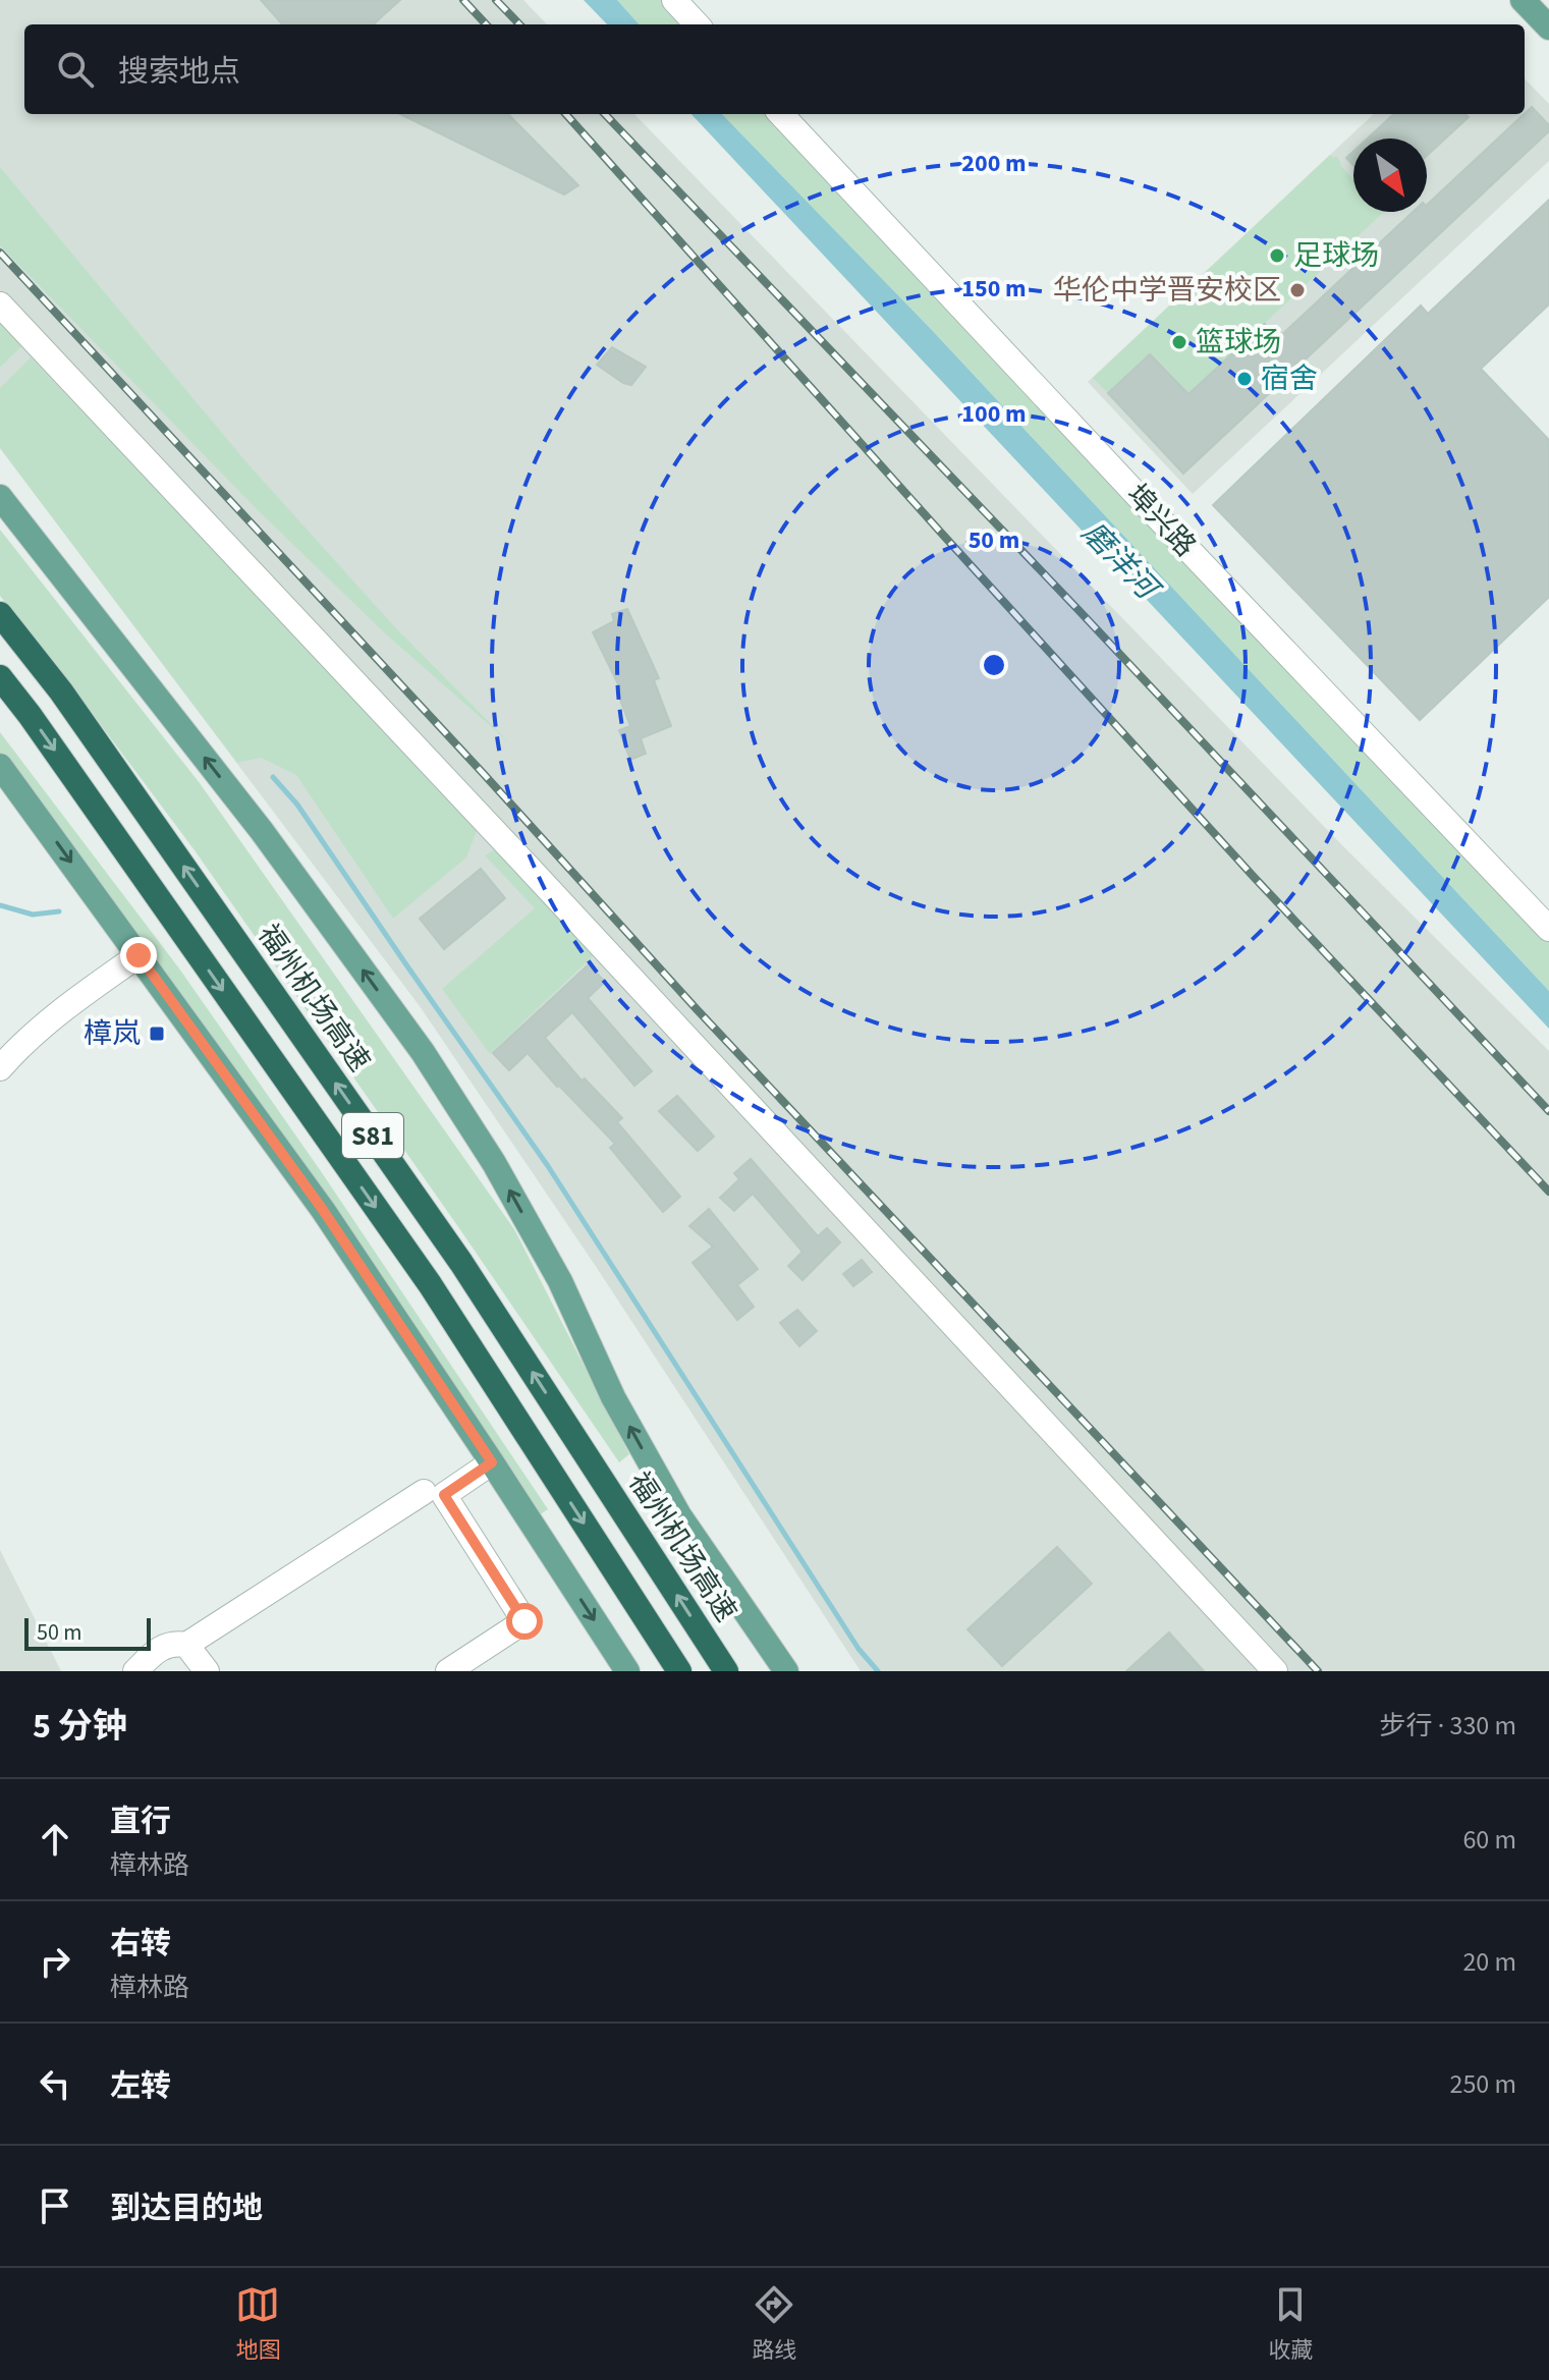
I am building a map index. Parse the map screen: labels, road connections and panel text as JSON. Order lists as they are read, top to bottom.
{
  "streets": {
    "highway": ["福州机场高速", "S81"],
    "street": ["埠兴路"]
  },
  "water": ["磨洋河"],
  "places": {
    "other": [
      "足球场",
      "华伦中学晋安校区",
      "篮球场",
      "宿舍"
    ],
    "transit": ["樟岚"]
  },
  "scale_bar": "50 m",
  "north": "bottom right",
  "page": {
    "search": "搜索地点",
    "scale": "50 m",
    "heading": ["5 分钟", "步行 · 330 m"],
    "list": [
      ["直行", "樟林路", "60 m"],
      ["右转", "樟林路", "20 m"],
      ["左转", "250 m"],
      "到达目的地"
    ],
    "nav": ["地图", "路线", "收藏"]
  },
  "rings": [
    "200 m",
    "150 m",
    "100 m",
    "50 m"
  ]
}
